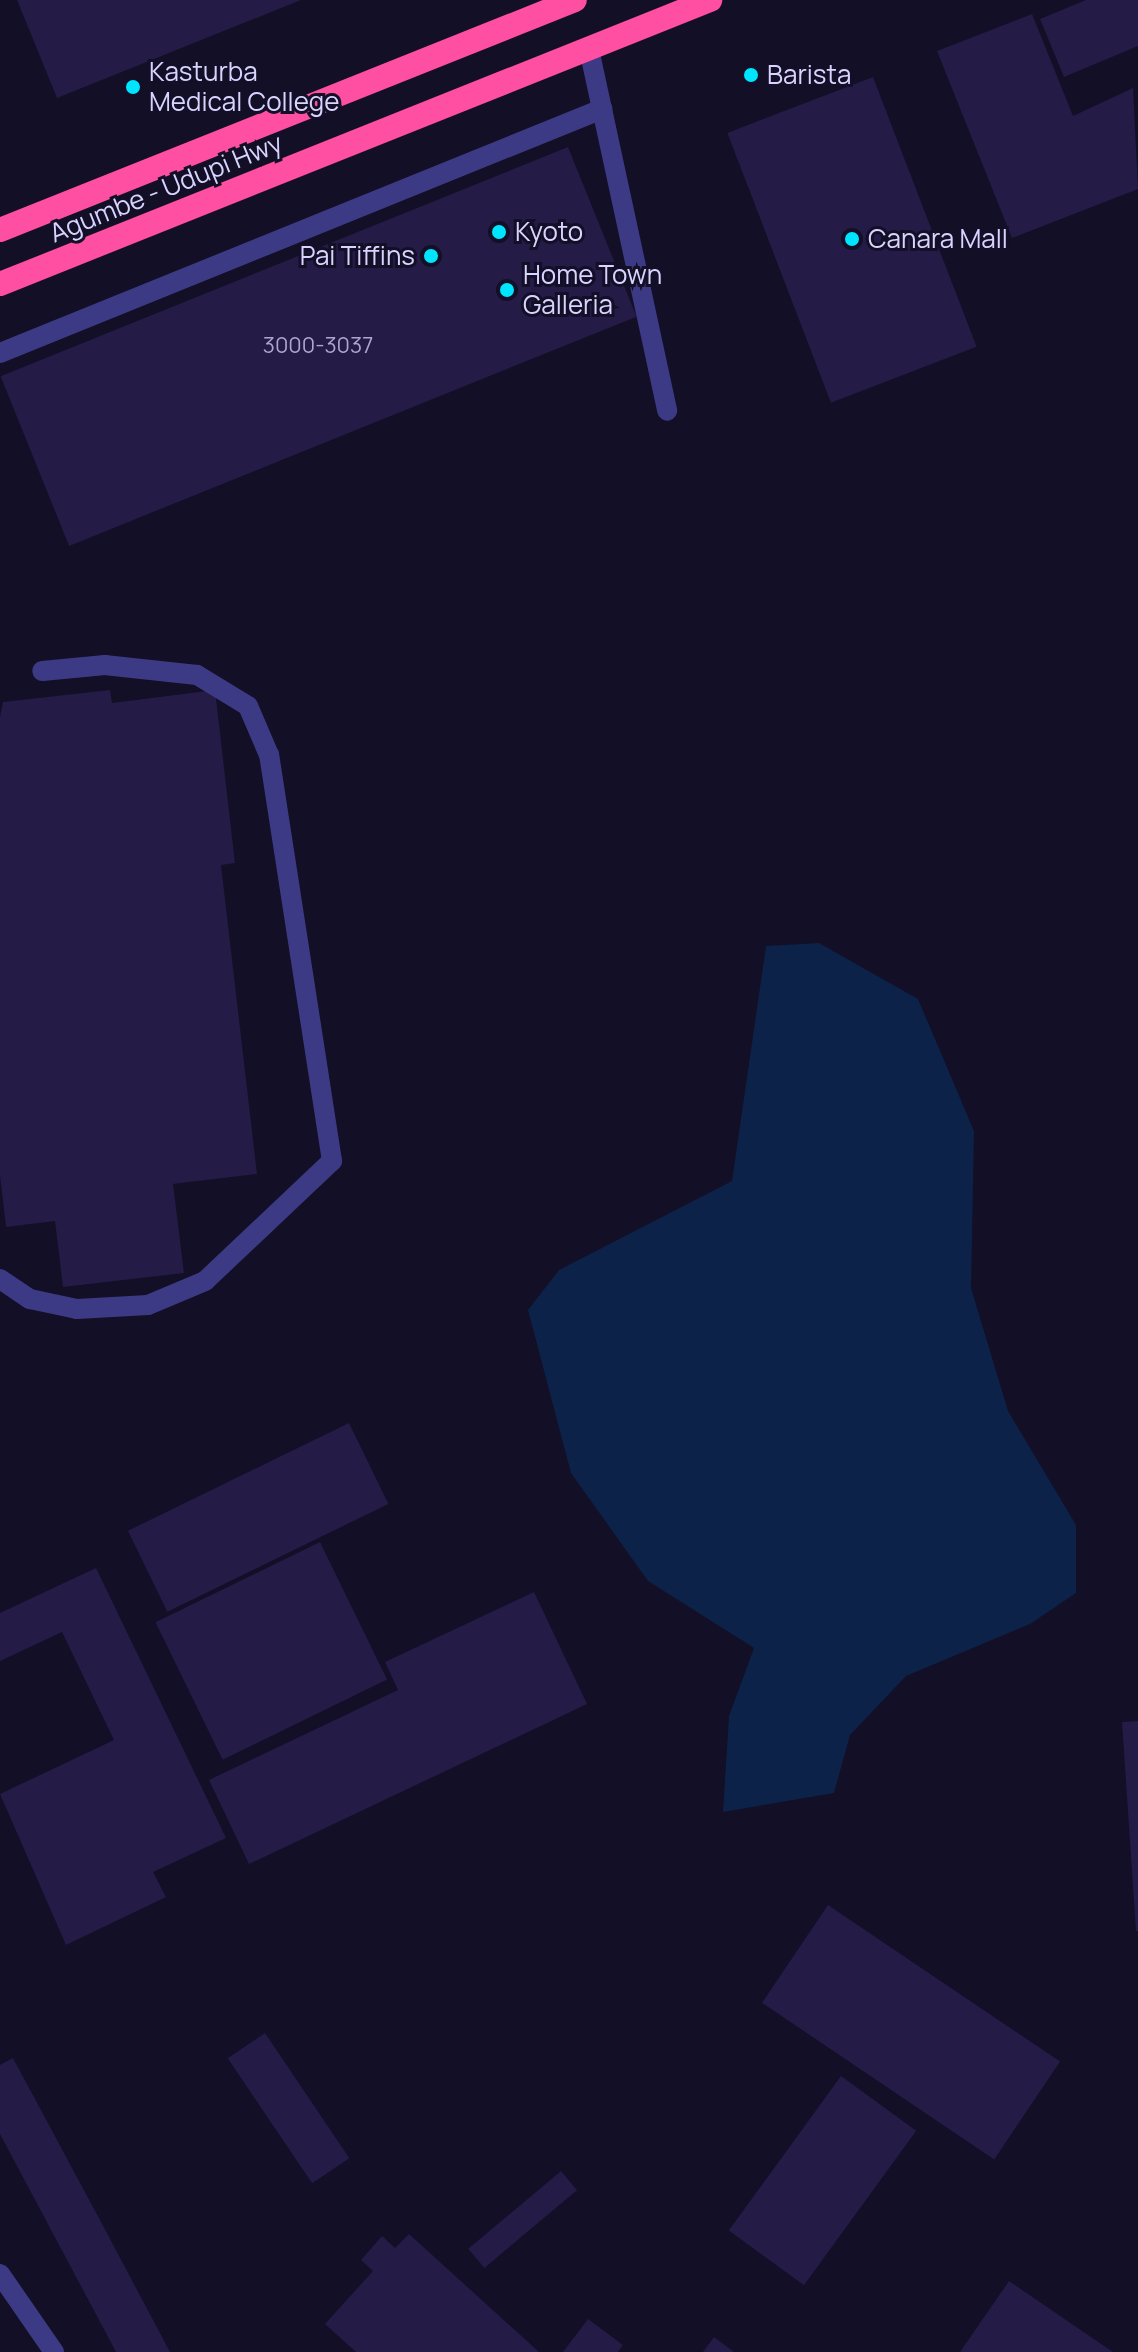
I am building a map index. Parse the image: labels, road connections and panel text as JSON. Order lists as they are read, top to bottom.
{
  "streets": {
    "highway": ["Agumbe - Udupi Hwy"]
  },
  "places": [
    "Barista",
    "Kasturba Medical College",
    "Kyoto",
    "Canara Mall",
    "Pai Tiffins",
    "Home Town Galleria"
  ],
  "house_numbers": ["3000-3037"]
}
